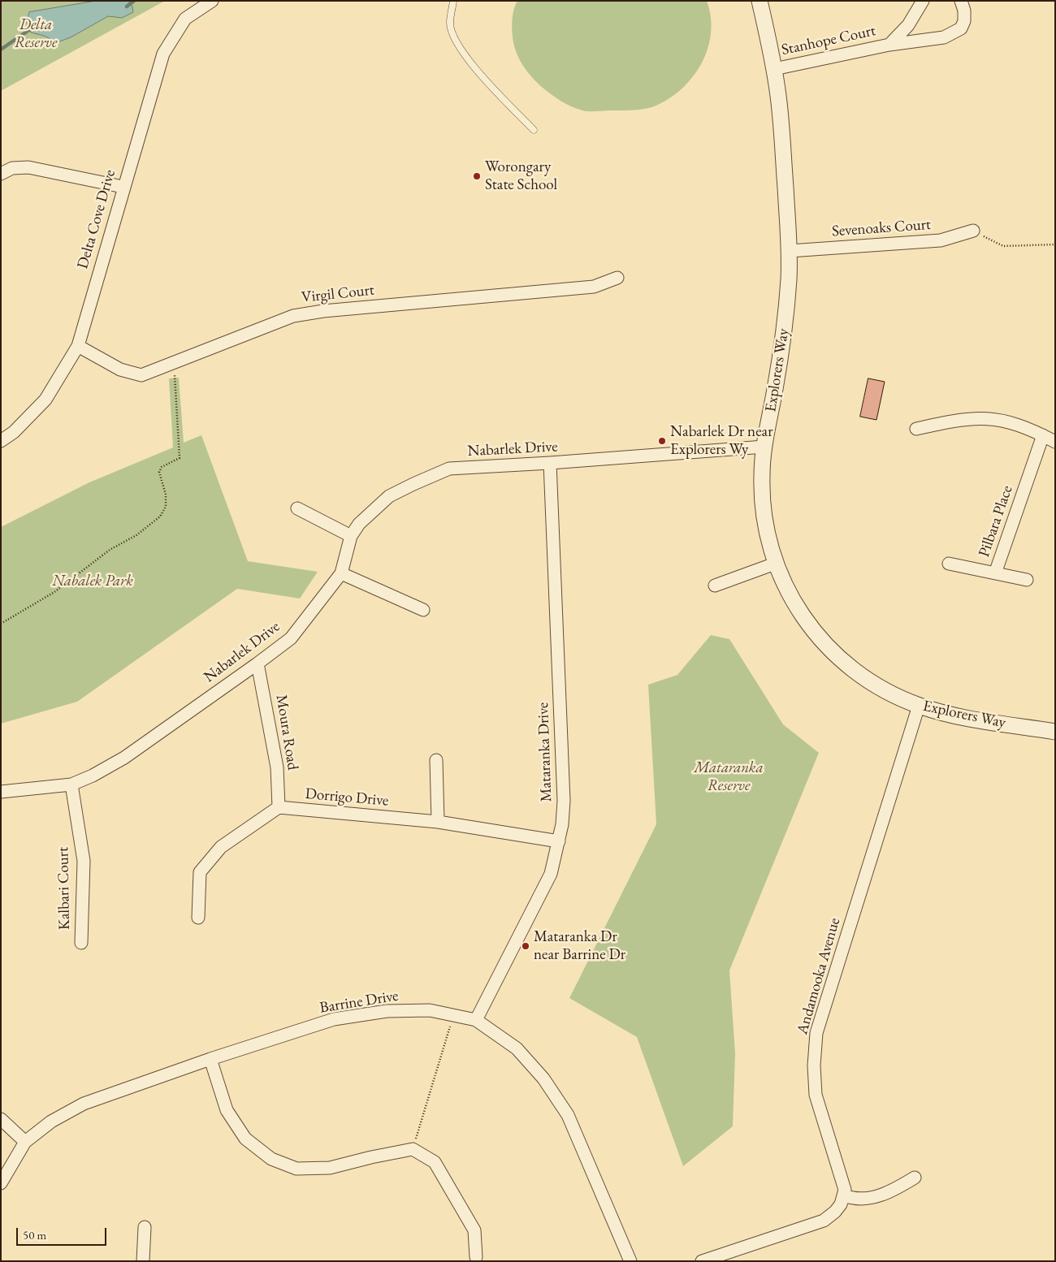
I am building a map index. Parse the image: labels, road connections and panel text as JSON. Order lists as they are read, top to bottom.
{
  "streets": {
    "street": [
      "Stanhope Court",
      "Delta Cove Drive",
      "Sevenoaks Court",
      "Virgil Court",
      "Explorers Way",
      "Nabarlek Drive",
      "Pilbara Place",
      "Moura Road",
      "Mataranka Drive",
      "Dorrigo Drive",
      "Kalbari Court",
      "Andamooka Avenue",
      "Barrine Drive"
    ]
  },
  "crossings": [
    ["Stanhope Court", "Explorers Way"],
    ["Delta Cove Drive", "Virgil Court"],
    ["Sevenoaks Court", "Explorers Way"],
    ["Explorers Way", "Nabarlek Drive"],
    ["Explorers Way", "Andamooka Avenue"],
    ["Nabarlek Drive", "Moura Road"],
    ["Nabarlek Drive", "Mataranka Drive"],
    ["Nabarlek Drive", "Kalbari Court"],
    ["Moura Road", "Dorrigo Drive"],
    ["Mataranka Drive", "Dorrigo Drive"],
    ["Mataranka Drive", "Barrine Drive"]
  ],
  "parks": ["Delta Reserve", "Nabalek Park", "Mataranka Reserve"],
  "places": ["Worongary State School", "Nabarlek Dr near Explorers Wy", "Mataranka Dr near Barrine Dr"],
  "scale_bar": "50 m"
}
